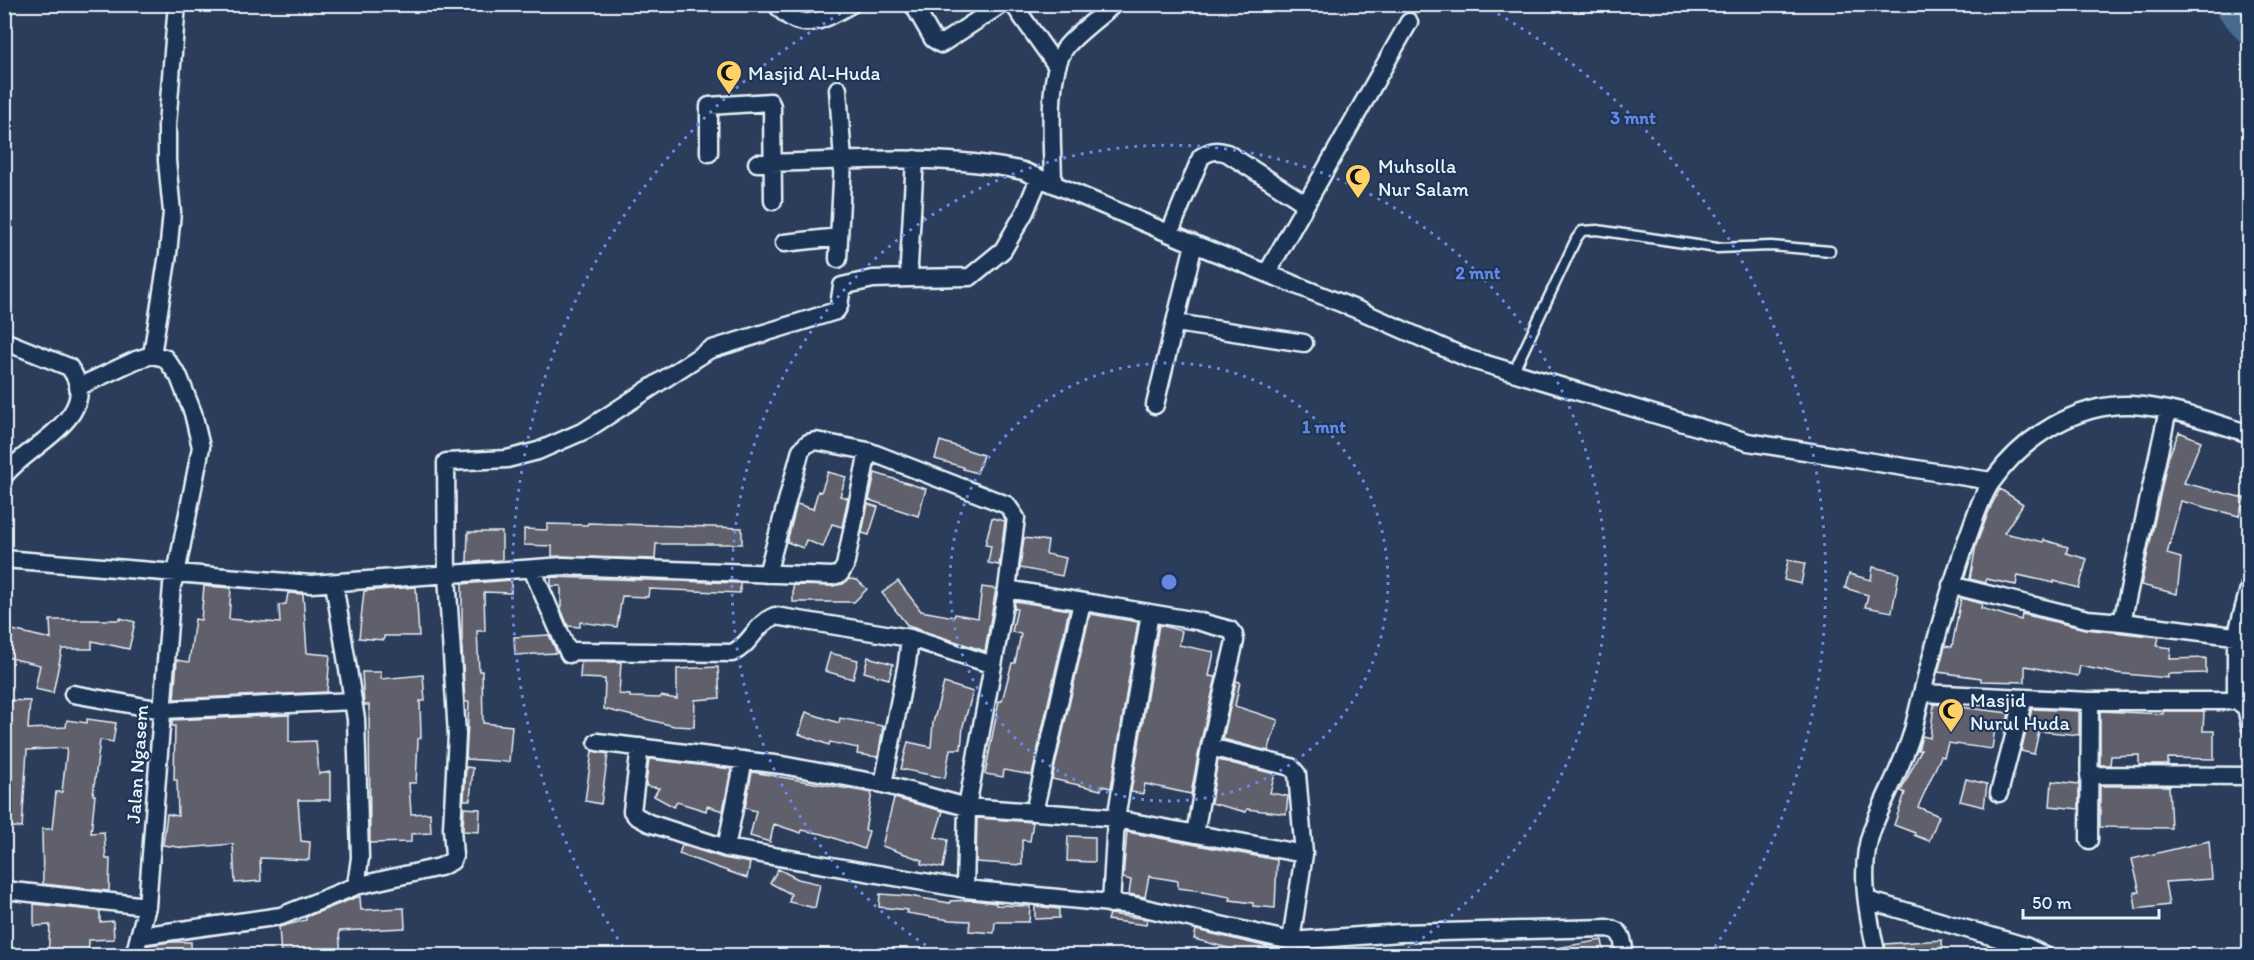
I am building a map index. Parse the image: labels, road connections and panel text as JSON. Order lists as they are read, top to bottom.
{
  "streets": {
    "street": ["Jalan Ngasem"]
  },
  "places": {
    "mosque": ["Masjid Al-Huda", "Muhsolla Nur Salam", "Masjid Nurul Huda"]
  },
  "scale_bar": "50 m",
  "rings": ["3 mnt", "2 mnt", "1 mnt"]
}
